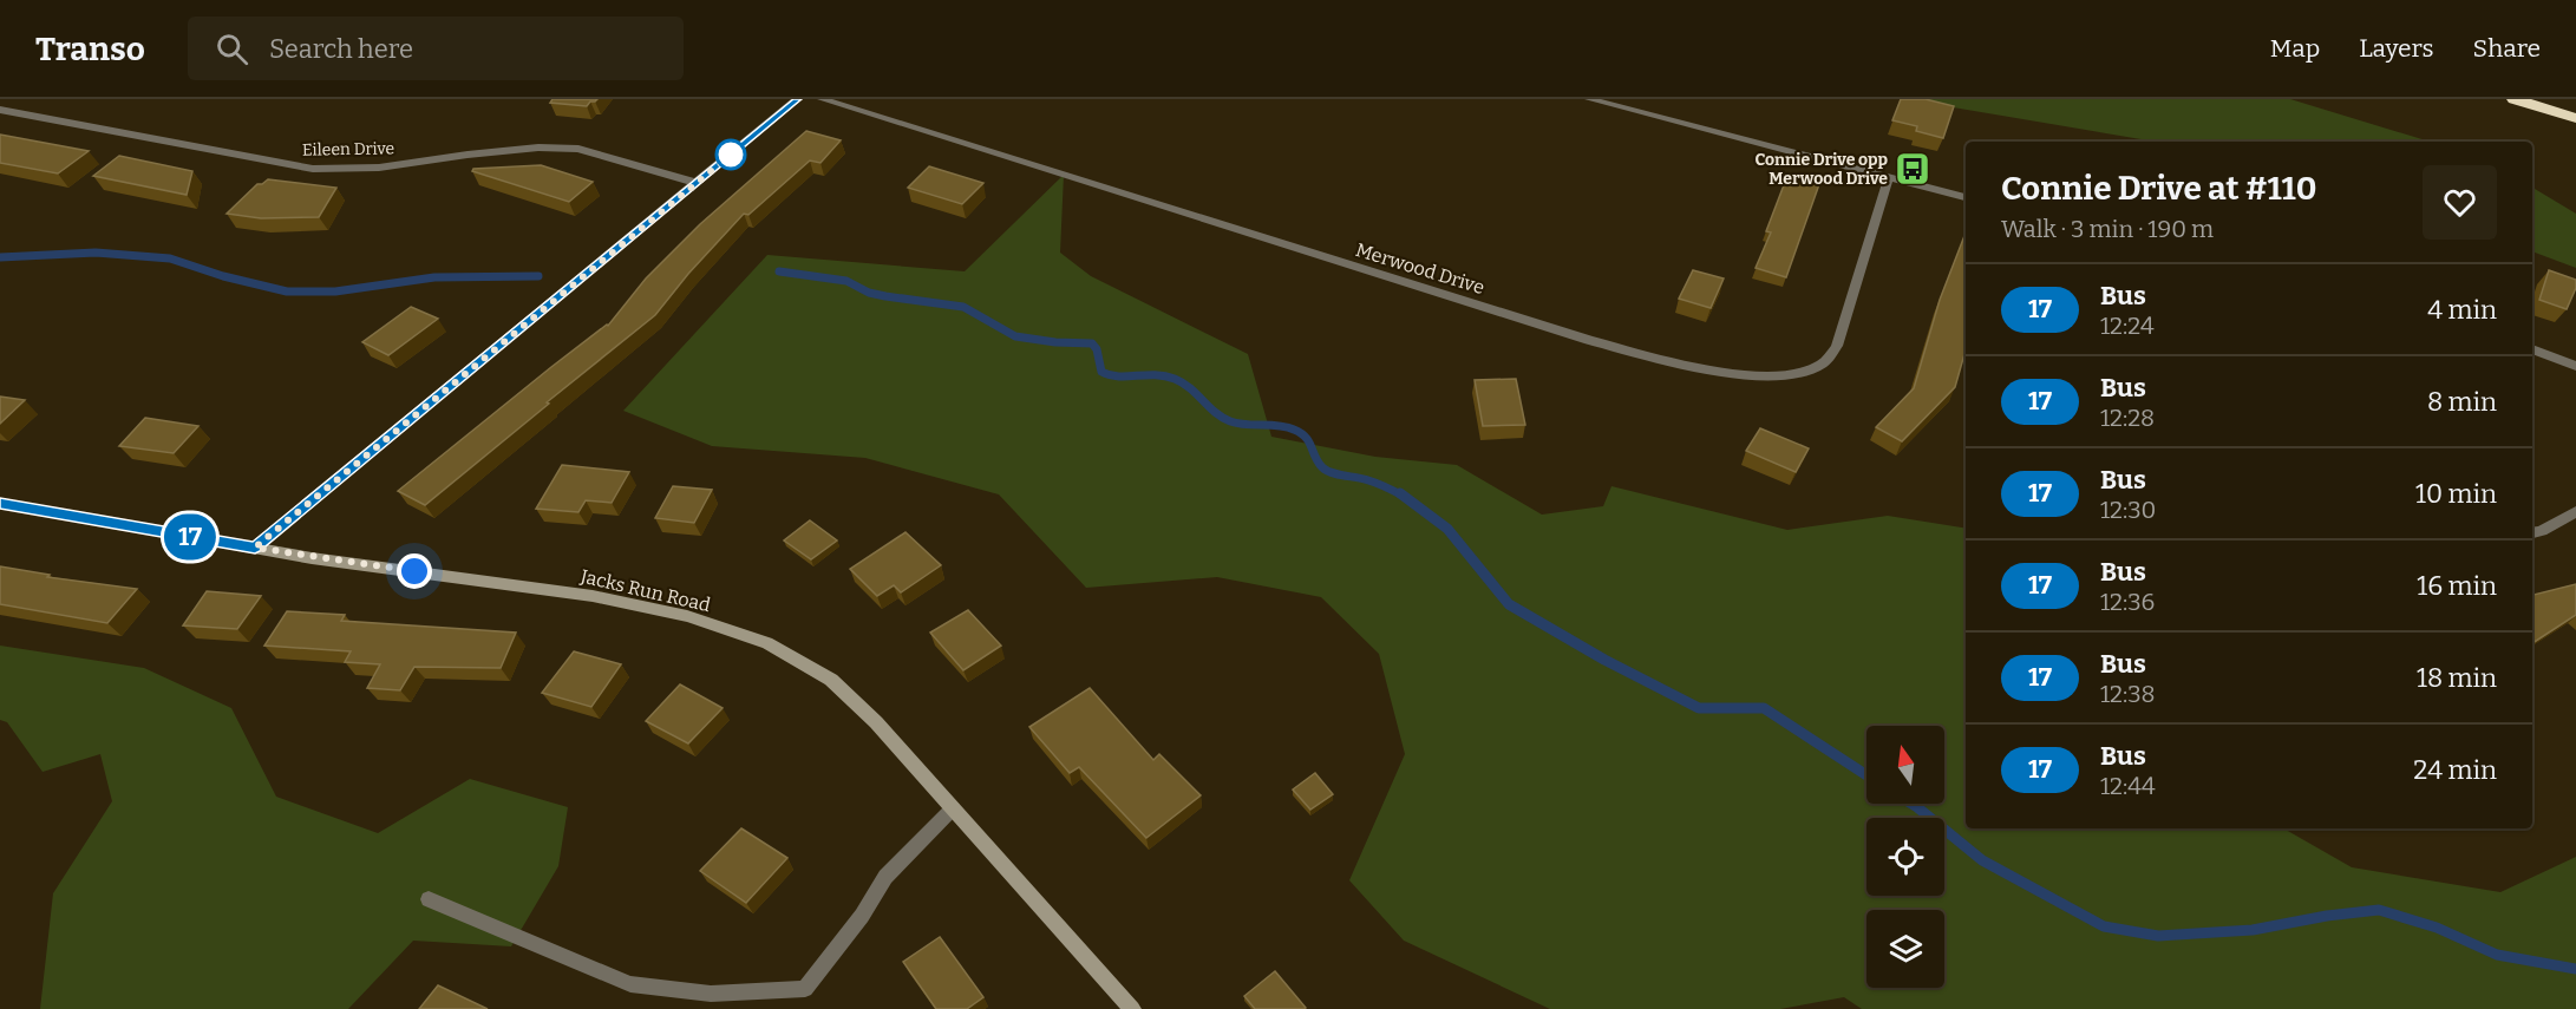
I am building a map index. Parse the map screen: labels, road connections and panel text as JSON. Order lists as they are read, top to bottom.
{
  "streets": {
    "street": ["Eileen Drive", "Merwood Drive", "Jacks Run Road"]
  },
  "places": {
    "bus stop": ["Connie Drive opp Merwood Drive"]
  },
  "lines": ["bus line 17"],
  "north": "top",
  "page": {
    "header": "Transo",
    "search": "Search here",
    "nav": ["Map", "Layers", "Share"],
    "on_map": "17",
    "heading": ["Connie Drive at #110", "Walk · 3 min · 190 m"],
    "list": [
      {
        "mark": "17",
        "name": "Bus",
        "note": "12:24",
        "value": "4 min"
      },
      {
        "mark": "17",
        "name": "Bus",
        "note": "12:28",
        "value": "8 min"
      },
      {
        "mark": "17",
        "name": "Bus",
        "note": "12:30",
        "value": "10 min"
      },
      {
        "mark": "17",
        "name": "Bus",
        "note": "12:36",
        "value": "16 min"
      },
      {
        "mark": "17",
        "name": "Bus",
        "note": "12:38",
        "value": "18 min"
      },
      {
        "mark": "17",
        "name": "Bus",
        "note": "12:44",
        "value": "24 min"
      }
    ]
  }
}
